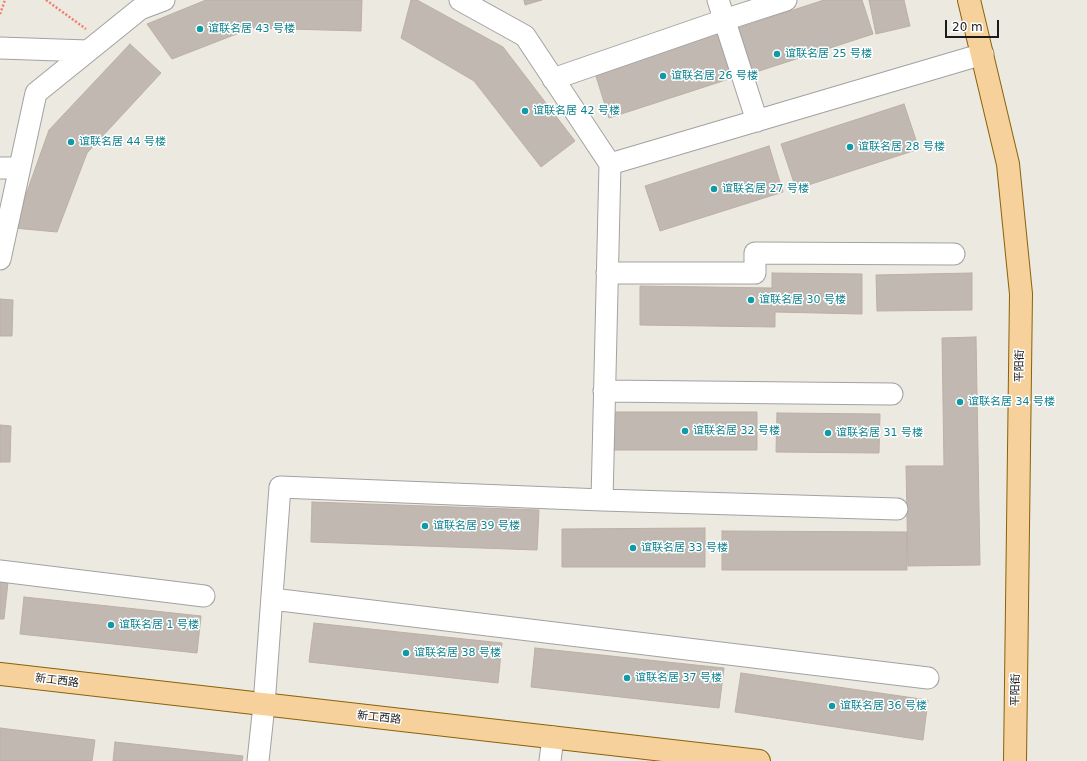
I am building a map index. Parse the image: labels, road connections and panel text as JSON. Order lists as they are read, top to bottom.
{
  "streets": {
    "main road": ["平阳街", "新工西路"]
  },
  "places": [
    "谊联名居 43 号楼",
    "谊联名居 25 号楼",
    "谊联名居 26 号楼",
    "谊联名居 42 号楼",
    "谊联名居 44 号楼",
    "谊联名居 28 号楼",
    "谊联名居 27 号楼",
    "谊联名居 30 号楼",
    "谊联名居 34 号楼",
    "谊联名居 32 号楼",
    "谊联名居 31 号楼",
    "谊联名居 39 号楼",
    "谊联名居 33 号楼",
    "谊联名居 1 号楼",
    "谊联名居 38 号楼",
    "谊联名居 37 号楼",
    "谊联名居 36 号楼"
  ],
  "scale_bar": "20 m"
}
